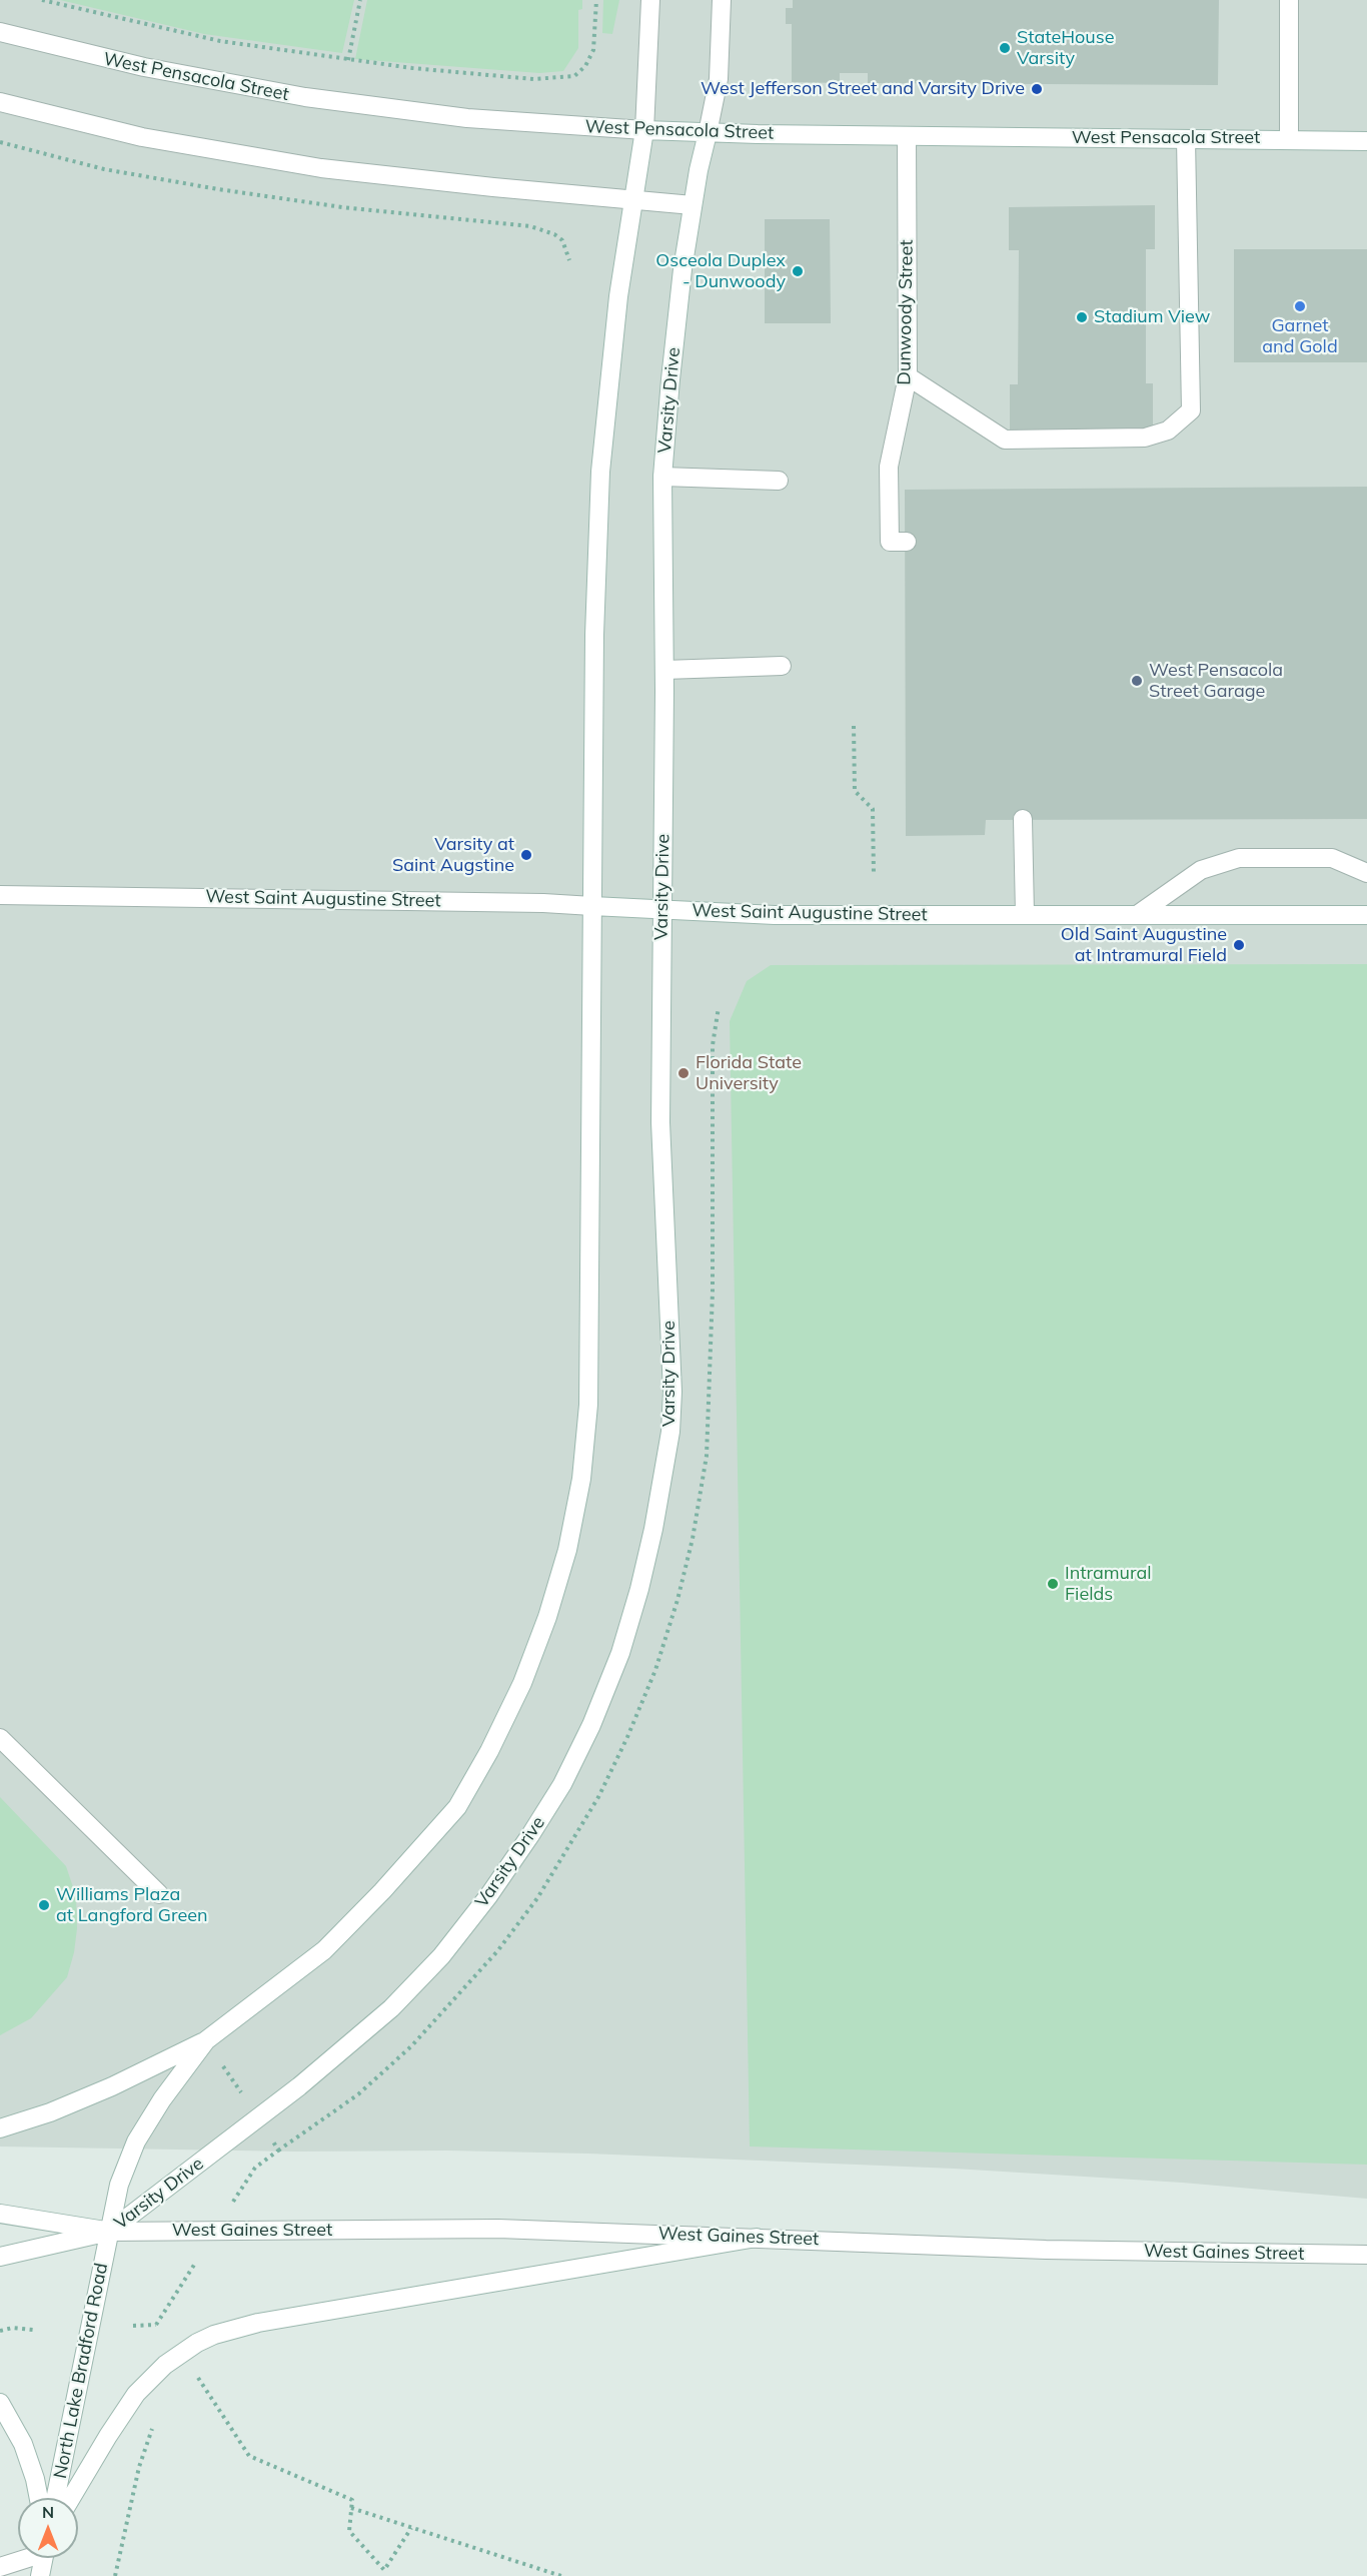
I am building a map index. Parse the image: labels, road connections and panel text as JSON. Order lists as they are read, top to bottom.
{
  "streets": {
    "main road": [
      "West Pensacola Street",
      "Dunwoody Street",
      "Varsity Drive",
      "West Saint Augustine Street",
      "West Gaines Street",
      "North Lake Bradford Road"
    ]
  },
  "crossings": [
    ["West Pensacola Street", "Dunwoody Street"],
    ["West Pensacola Street", "Varsity Drive"],
    ["Varsity Drive", "West Saint Augustine Street"],
    ["Varsity Drive", "West Gaines Street"],
    ["Varsity Drive", "North Lake Bradford Road"],
    ["West Gaines Street", "North Lake Bradford Road"]
  ],
  "places": [
    "StateHouse Varsity",
    "West Jefferson Street and Varsity Drive",
    "Osceola Duplex - Dunwoody",
    "Garnet and Gold",
    "Stadium View",
    "West Pensacola Street Garage",
    "Varsity at Saint Augstine",
    "Old Saint Augustine at Intramural Field",
    "Florida State University",
    "Intramural Fields",
    "Williams Plaza at Langford Green"
  ],
  "north": "top"
}
